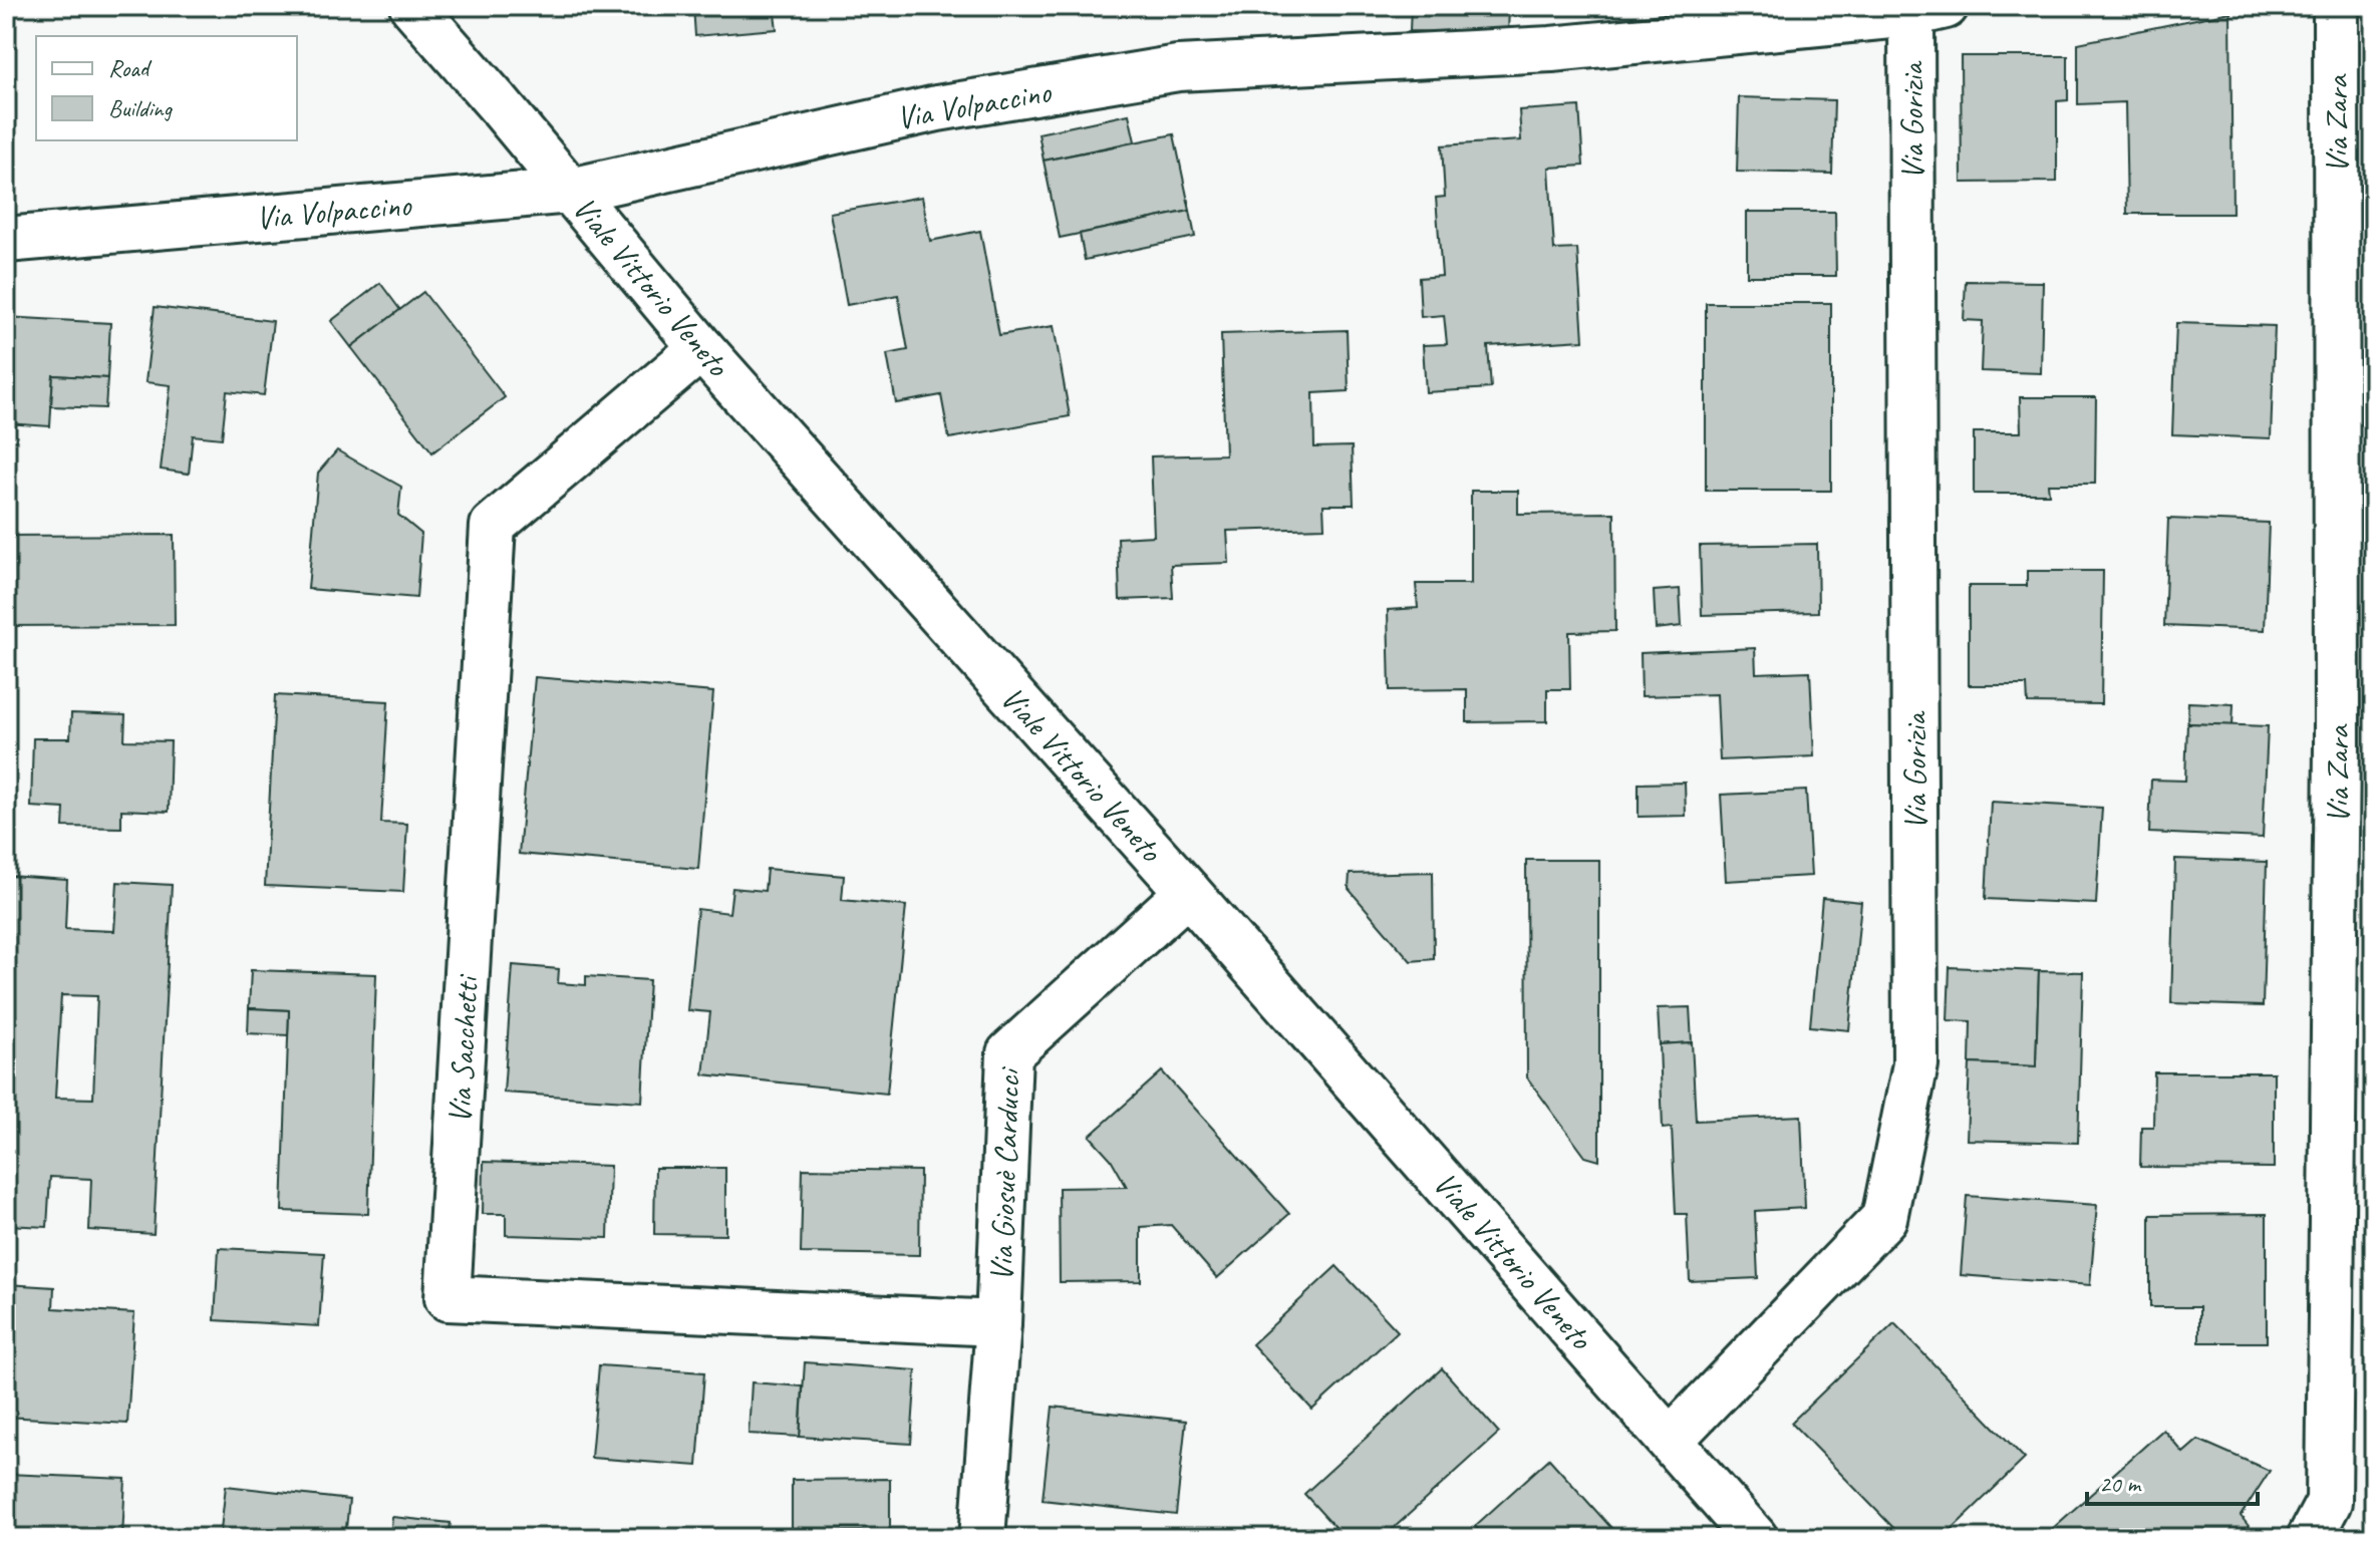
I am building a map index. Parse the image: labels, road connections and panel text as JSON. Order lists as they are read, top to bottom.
{
  "streets": {
    "street": [
      "Via Volpaccino",
      "Via Gorizia",
      "Via Zara",
      "Viale Vittorio Veneto",
      "Via Sacchetti",
      "Via Giosuè Carducci"
    ]
  },
  "crossings": [
    ["Via Volpaccino", "Via Gorizia"],
    ["Via Volpaccino", "Viale Vittorio Veneto"],
    ["Via Gorizia", "Viale Vittorio Veneto"],
    ["Viale Vittorio Veneto", "Via Sacchetti"],
    ["Viale Vittorio Veneto", "Via Giosuè Carducci"],
    ["Via Sacchetti", "Via Giosuè Carducci"]
  ],
  "legend": ["Road", "Building"],
  "scale_bar": "20 m"
}
